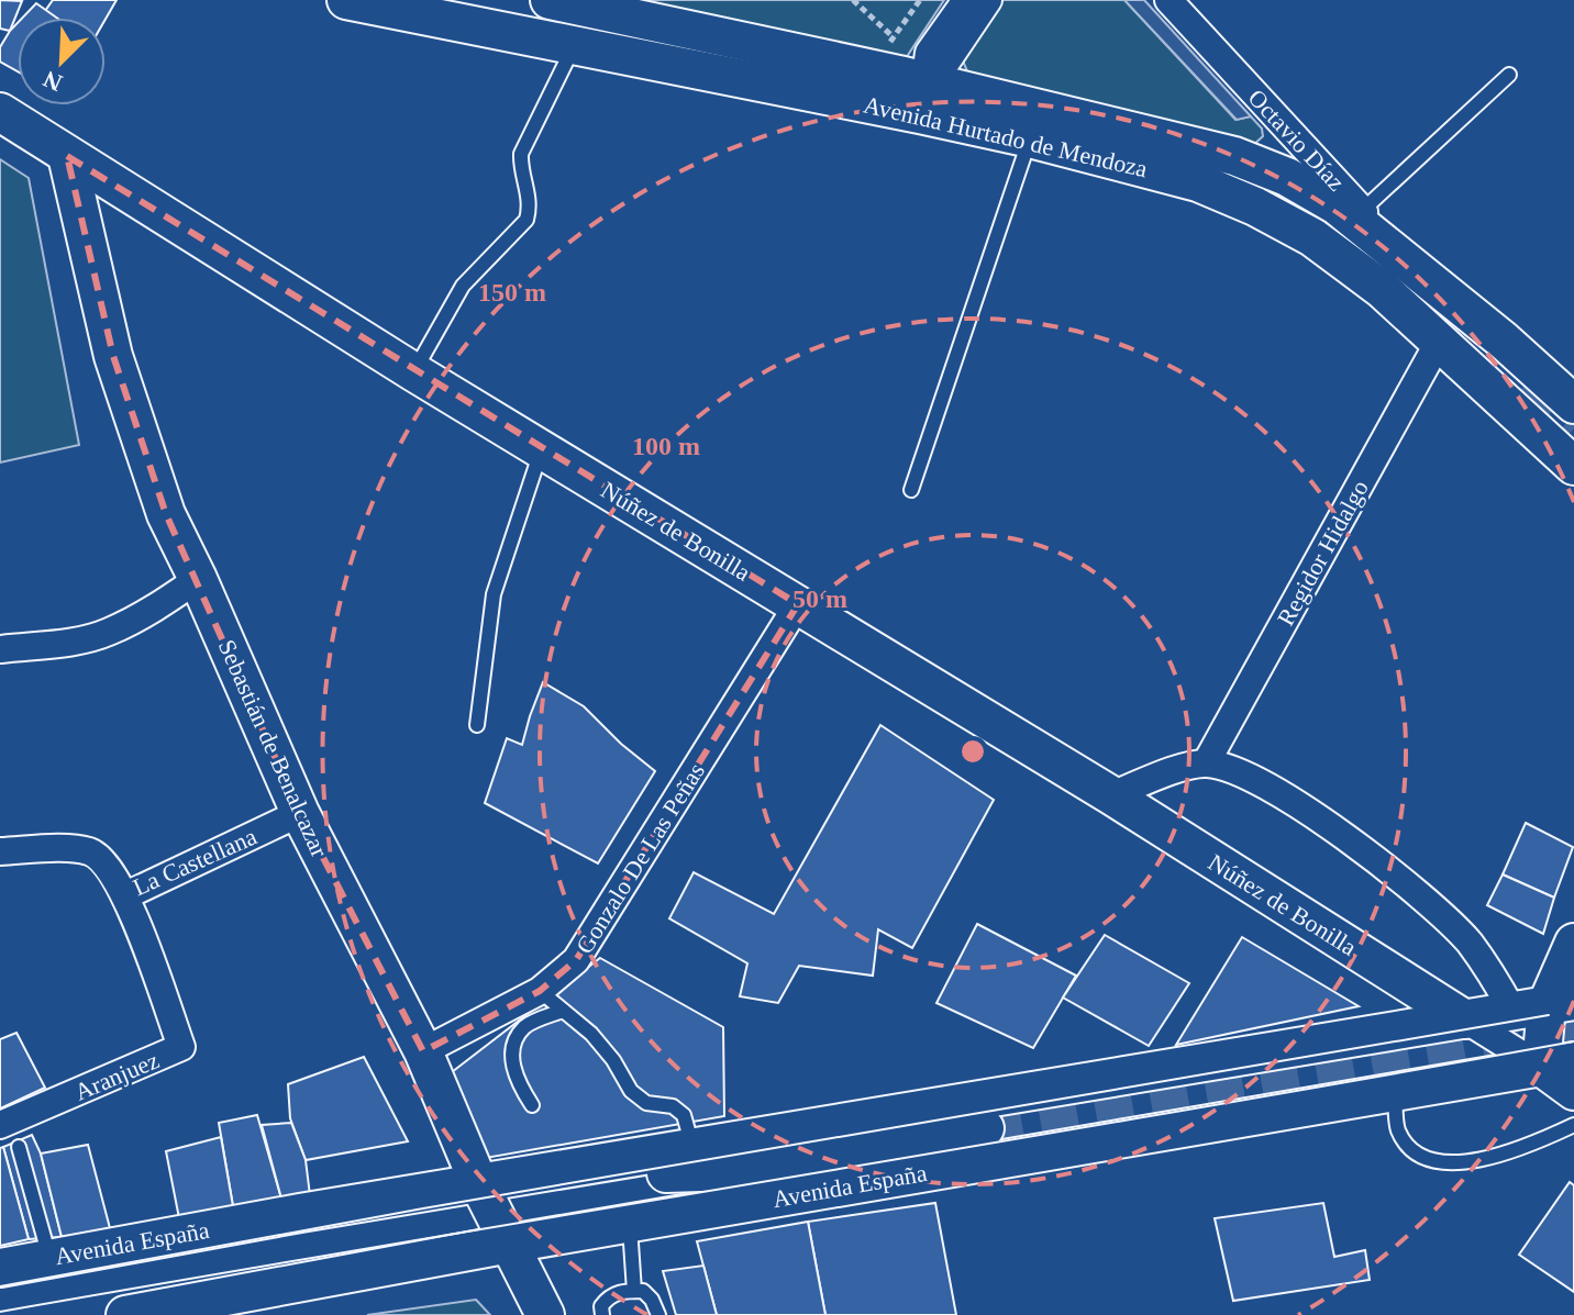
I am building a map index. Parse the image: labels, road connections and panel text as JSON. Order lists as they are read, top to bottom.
{
  "streets": {
    "main road": [
      "Avenida Hurtado de Mendoza",
      "Núñez de Bonilla",
      "Sebastián de Benalcazar",
      "Avenida España"
    ],
    "street": [
      "Octavio Díaz",
      "Regidor Hidalgo",
      "Gonzalo De Las Peñas",
      "La Castellana",
      "Aranjuez"
    ]
  },
  "crossings": [
    ["Avenida Hurtado de Mendoza", "Octavio Díaz"],
    ["Avenida Hurtado de Mendoza", "Regidor Hidalgo"],
    ["Núñez de Bonilla", "Sebastián de Benalcazar"],
    ["Núñez de Bonilla", "Gonzalo De Las Peñas"],
    ["Núñez de Bonilla", "Avenida España"],
    ["Sebastián de Benalcazar", "Gonzalo De Las Peñas"],
    ["Sebastián de Benalcazar", "La Castellana"],
    ["Sebastián de Benalcazar", "Avenida España"],
    ["La Castellana", "Aranjuez"]
  ],
  "north": "bottom left",
  "rings": ["150 m", "100 m", "50 m"]
}
